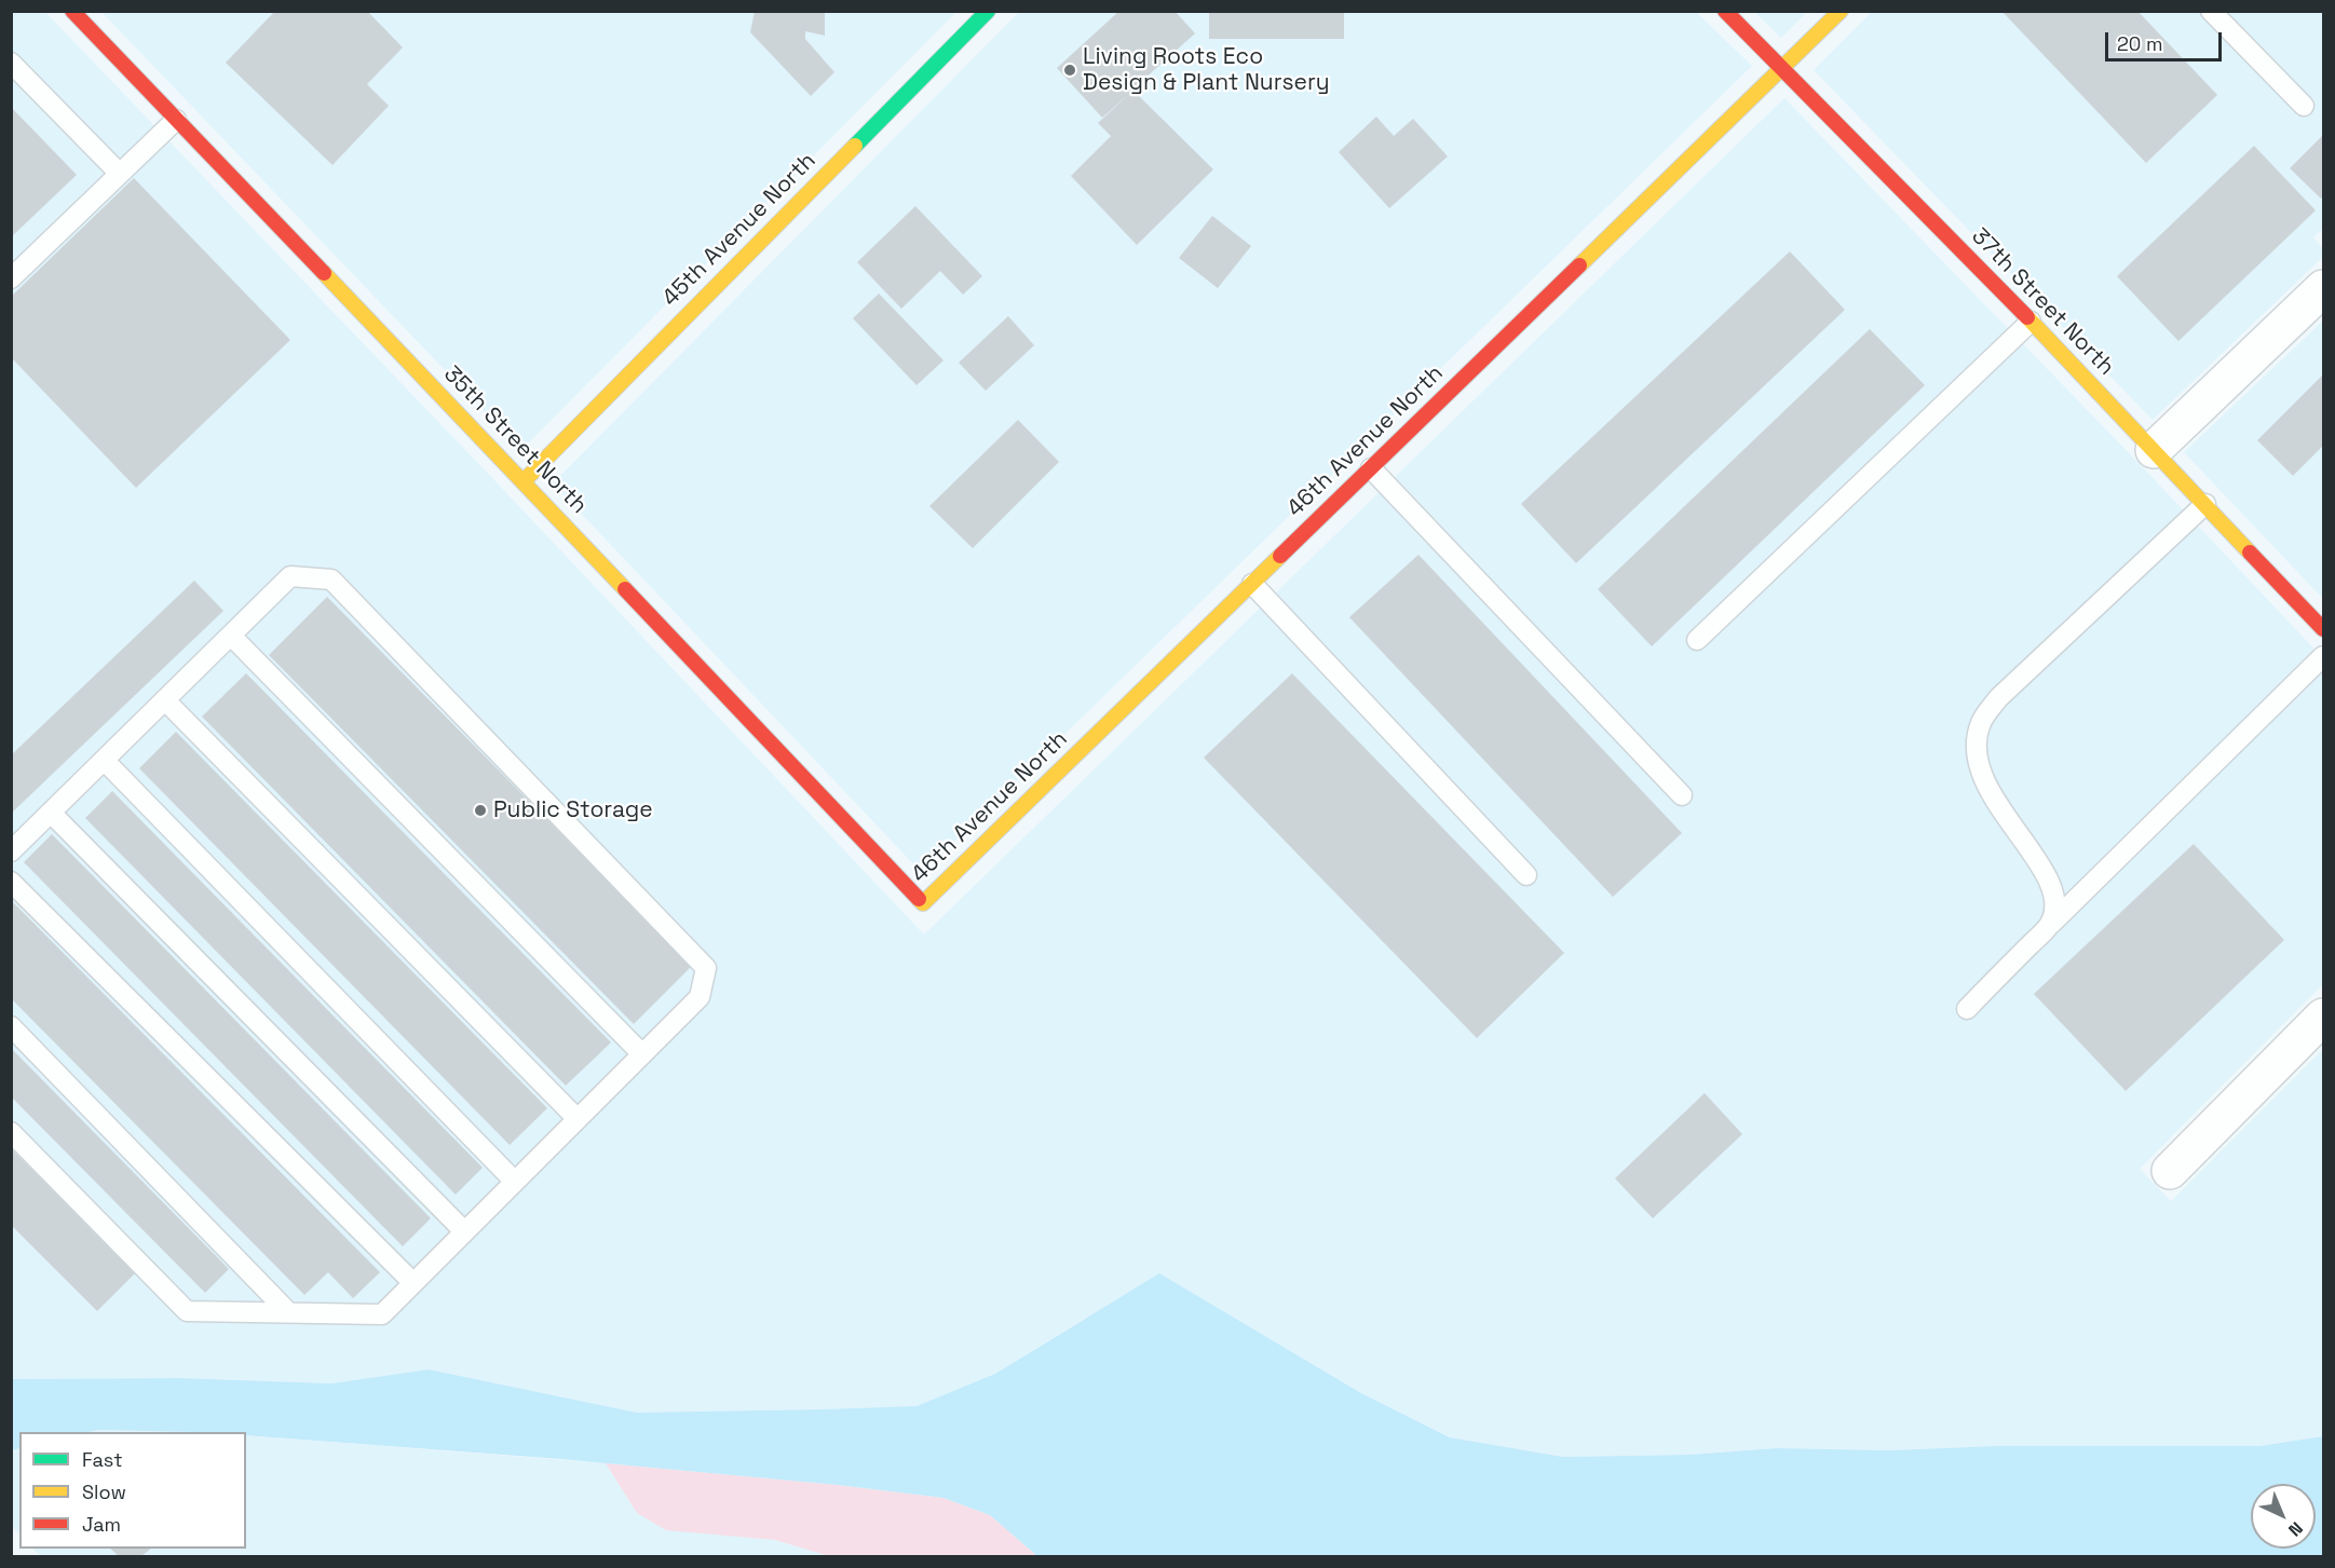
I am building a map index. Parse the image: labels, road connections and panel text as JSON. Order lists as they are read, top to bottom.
{
  "streets": {
    "street": [
      "45th Avenue North",
      "37th Street North",
      "35th Street North",
      "46th Avenue North"
    ]
  },
  "crossings": [
    ["45th Avenue North", "35th Street North"],
    ["37th Street North", "46th Avenue North"],
    ["35th Street North", "46th Avenue North"]
  ],
  "places": ["Living Roots Eco Design & Plant Nursery", "Public Storage"],
  "legend": ["Fast", "Slow", "Jam"],
  "scale_bar": "20 m",
  "north": "bottom right"
}
